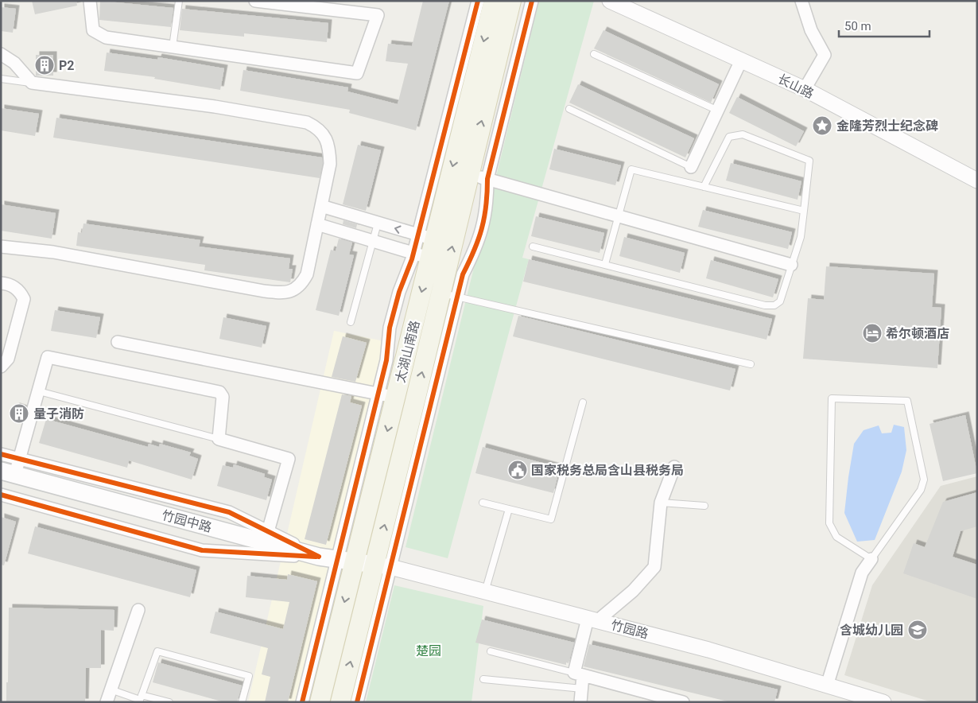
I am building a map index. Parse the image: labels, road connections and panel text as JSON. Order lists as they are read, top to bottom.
{
  "streets": {
    "main road": ["太湖山南路", "竹园中路"],
    "street": ["长山路", "竹园路"]
  },
  "crossings": [
    ["太湖山南路", "竹园中路"],
    ["太湖山南路", "竹园路"],
    ["竹园中路", "竹园路"]
  ],
  "parks": ["楚园"],
  "places": {
    "building": ["P2", "量子消防"],
    "place": ["金隆芳烈士纪念碑"],
    "hotel": ["希尔顿酒店"],
    "public building": ["国家税务总局含山县税务局"],
    "school or university": ["含城幼儿园"]
  },
  "scale_bar": "50 m"
}
